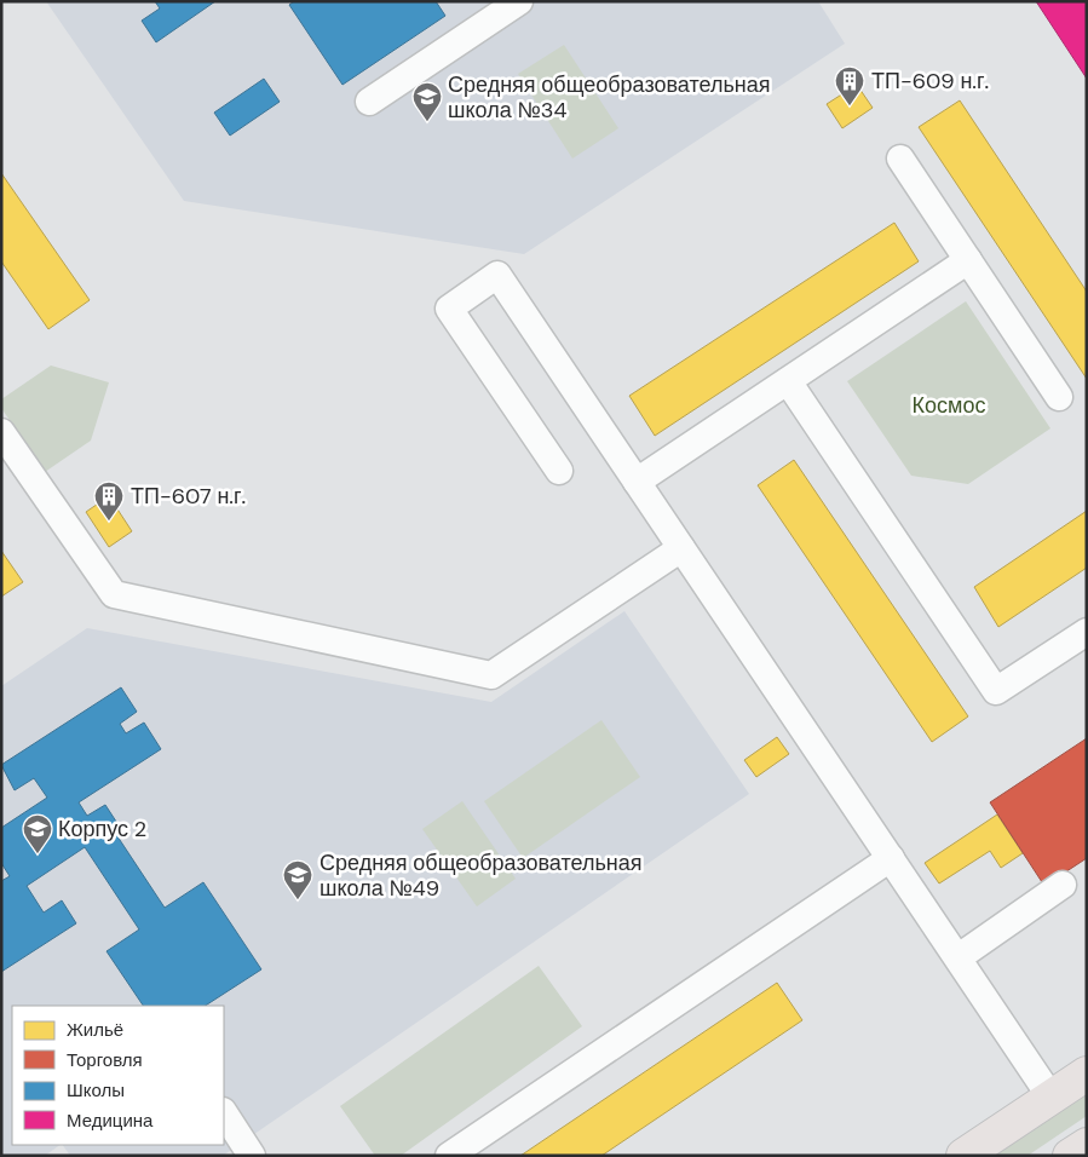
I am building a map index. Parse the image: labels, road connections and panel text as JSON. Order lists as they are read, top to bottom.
{
  "parks": ["Космос"],
  "places": {
    "building": ["ТП-609 н.г.", "ТП-607 н.г."],
    "school or university": ["Средняя общеобразовательная школа №34", "Корпус 2", "Средняя общеобразовательная школа №49"]
  },
  "legend": [
    "Жильё",
    "Торговля",
    "Школы",
    "Медицина"
  ]
}
